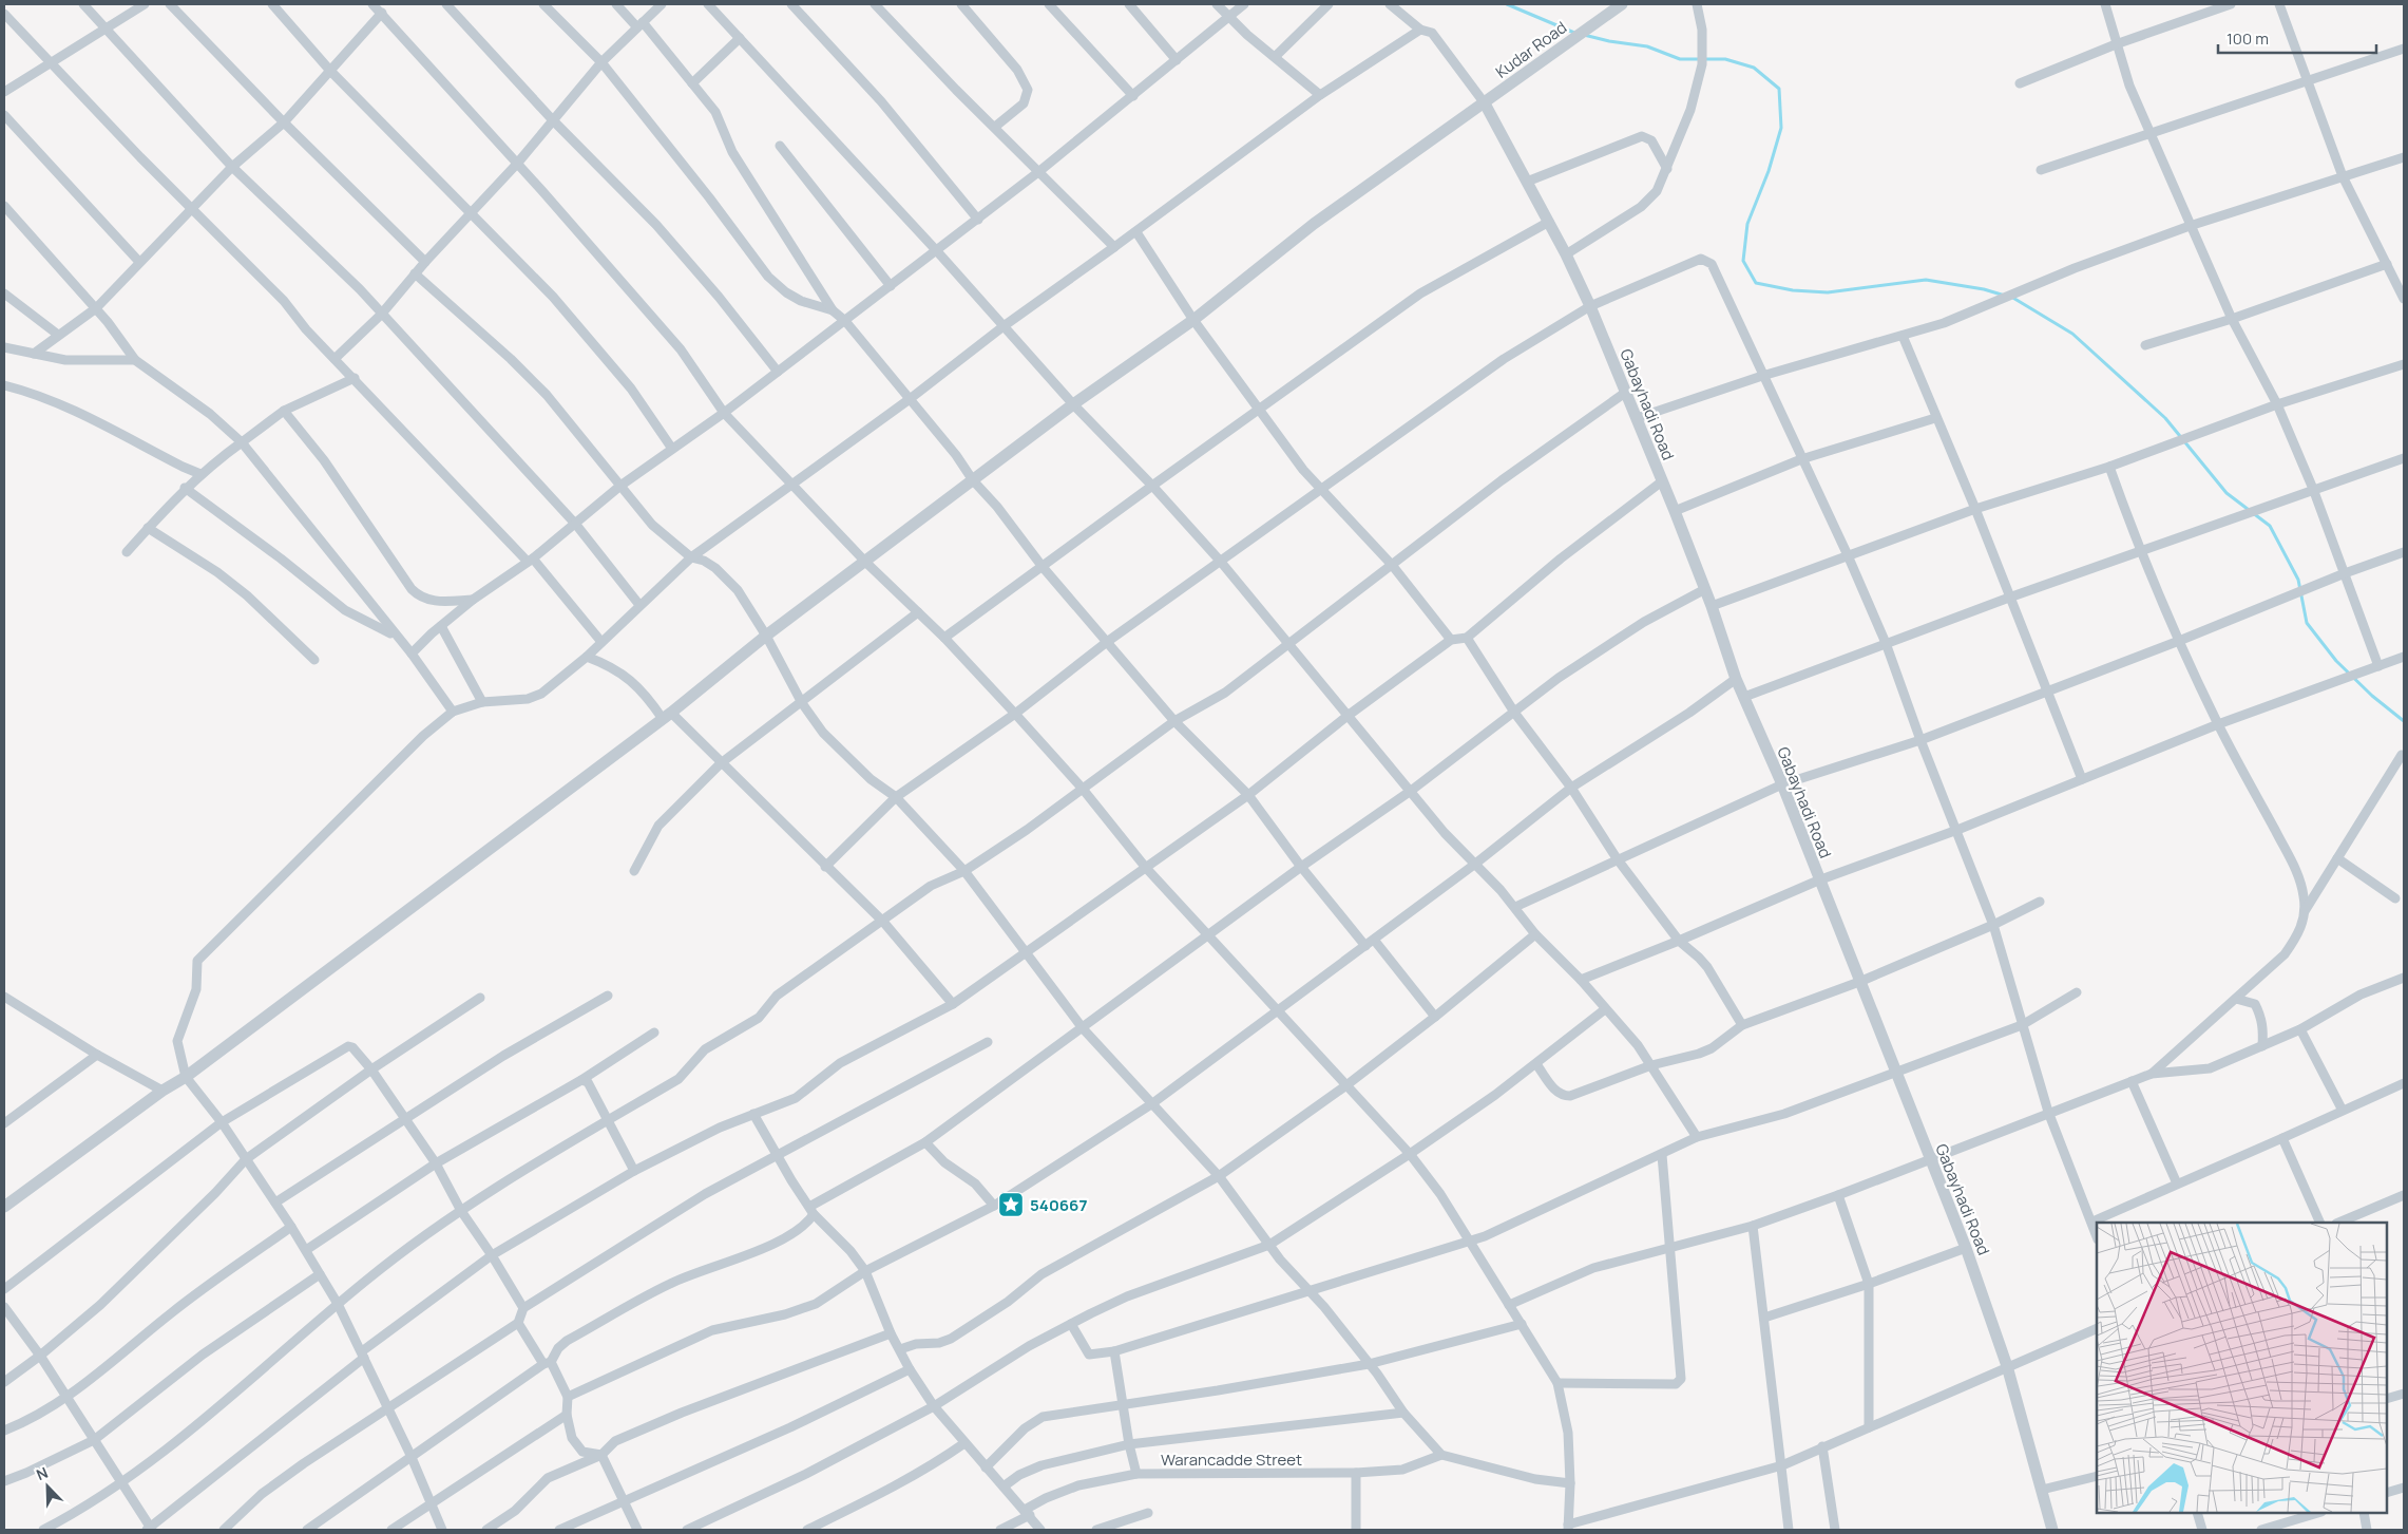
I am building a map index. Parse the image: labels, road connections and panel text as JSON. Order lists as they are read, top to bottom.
{
  "streets": {
    "street": ["Kudar Road", "Gabayhadi Road", "Warancadde Street"]
  },
  "crossings": [
    ["Kudar Road", "Gabayhadi Road"]
  ],
  "places": {
    "place": ["540667"]
  },
  "scale_bar": "100 m",
  "north": "top left"
}
